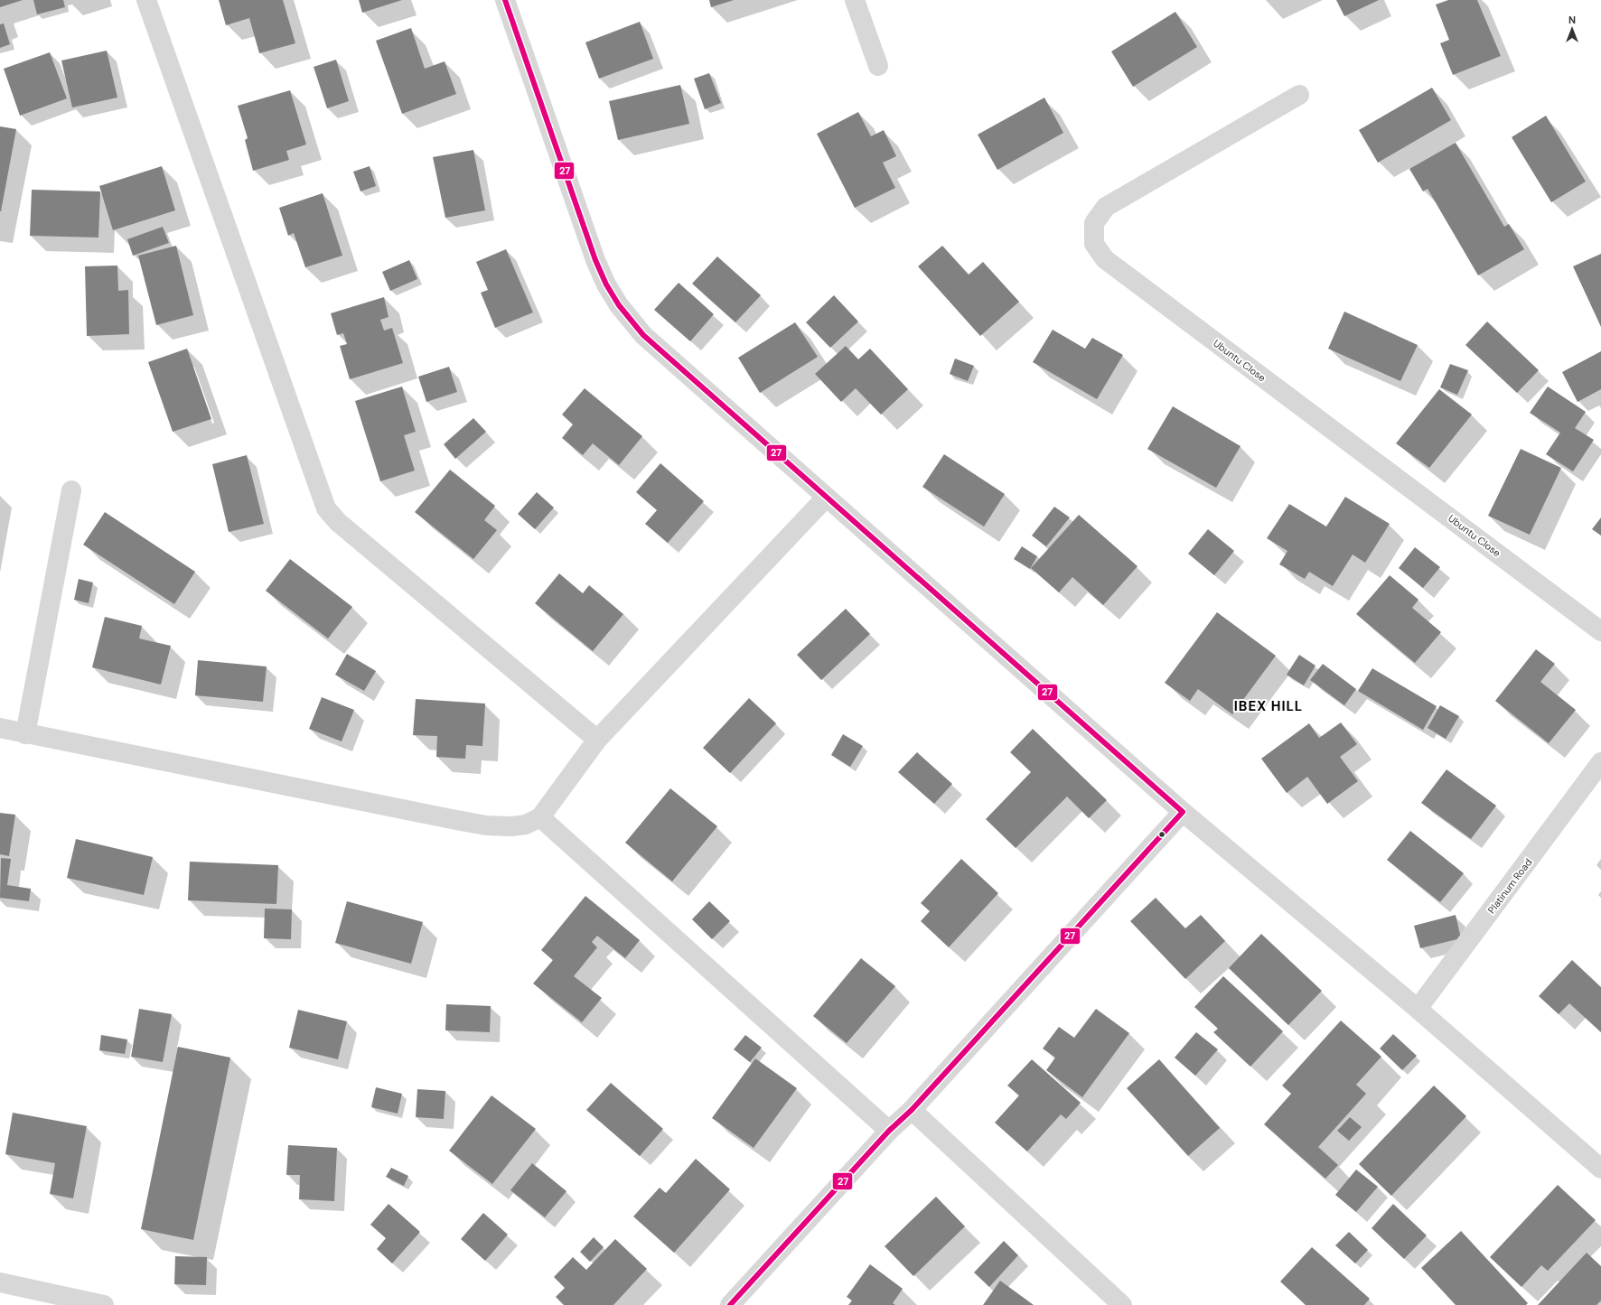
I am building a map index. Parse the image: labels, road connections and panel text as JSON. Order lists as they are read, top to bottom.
{
  "streets": {
    "street": ["Ubuntu Close", "Platinum Road"]
  },
  "districts": ["IBEX HILL"],
  "lines": ["transit line 27"],
  "north": "top"
}
